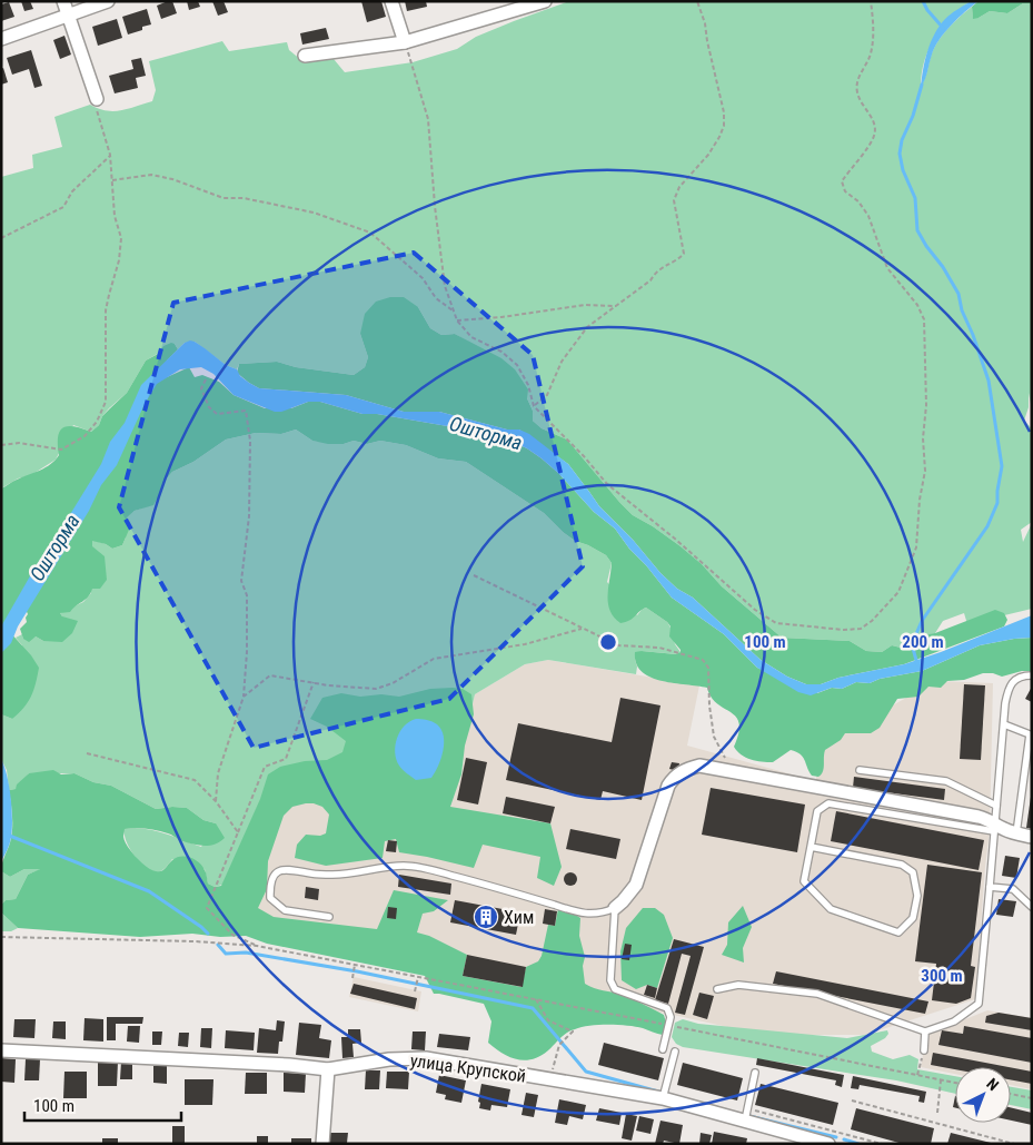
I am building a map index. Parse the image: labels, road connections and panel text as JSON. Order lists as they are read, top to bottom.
{
  "streets": {
    "street": ["улица Крупской"]
  },
  "water": ["Ошторма"],
  "places": {
    "building": ["Хим"]
  },
  "scale_bar": "100 m",
  "north": "top right",
  "rings": ["100 m", "200 m", "300 m"]
}
